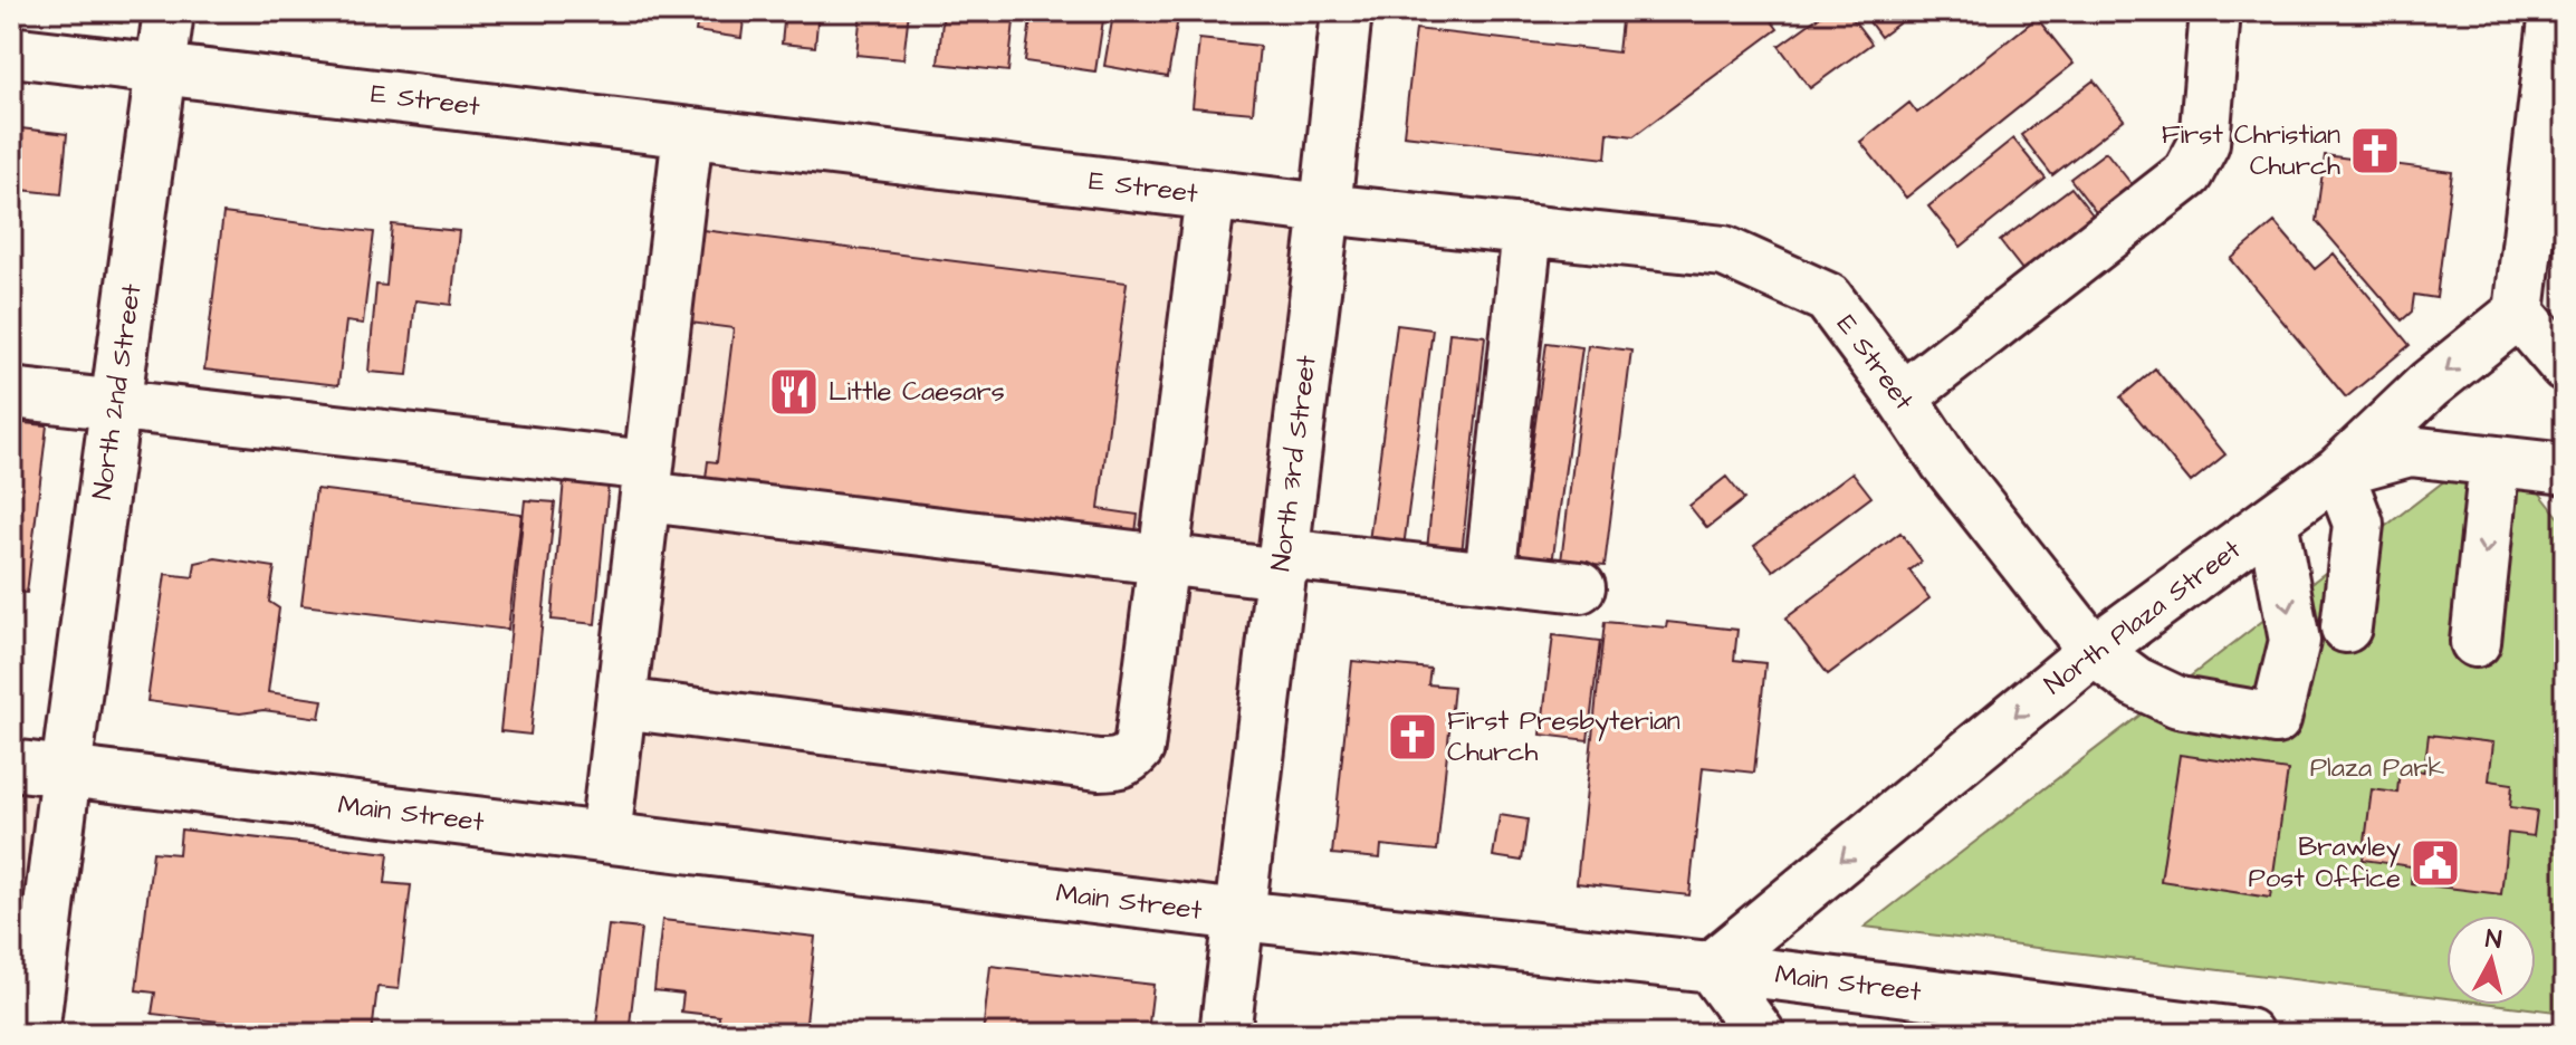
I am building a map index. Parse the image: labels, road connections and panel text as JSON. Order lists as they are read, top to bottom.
{
  "streets": {
    "street": [
      "E Street",
      "North 2nd Street",
      "North 3rd Street",
      "North Plaza Street",
      "Main Street"
    ]
  },
  "crossings": [
    ["E Street", "North 2nd Street"],
    ["E Street", "North 3rd Street"],
    ["E Street", "North Plaza Street"],
    ["North 2nd Street", "Main Street"],
    ["North 3rd Street", "Main Street"],
    ["North Plaza Street", "Main Street"]
  ],
  "parks": ["Plaza Park"],
  "places": {
    "church": ["First Christian Church", "First Presbyterian Church"],
    "restaurant": ["Little Caesars"],
    "public building": ["Brawley Post Office"]
  },
  "north": "top"
}
